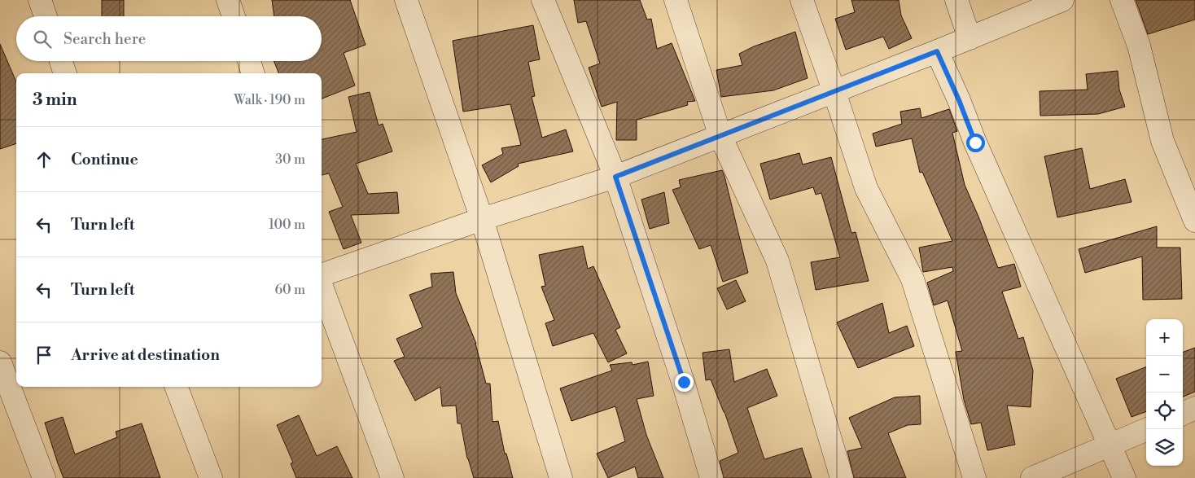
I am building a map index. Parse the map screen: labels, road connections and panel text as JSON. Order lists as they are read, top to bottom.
{
  "page": {
    "search": "Search here",
    "heading": ["3 min", "Walk · 190 m"],
    "list": [
      ["Continue", "30 m"],
      ["Turn left", "100 m"],
      ["Turn left", "60 m"],
      "Arrive at destination"
    ],
    "map_buttons": ["+", "−"]
  }
}
